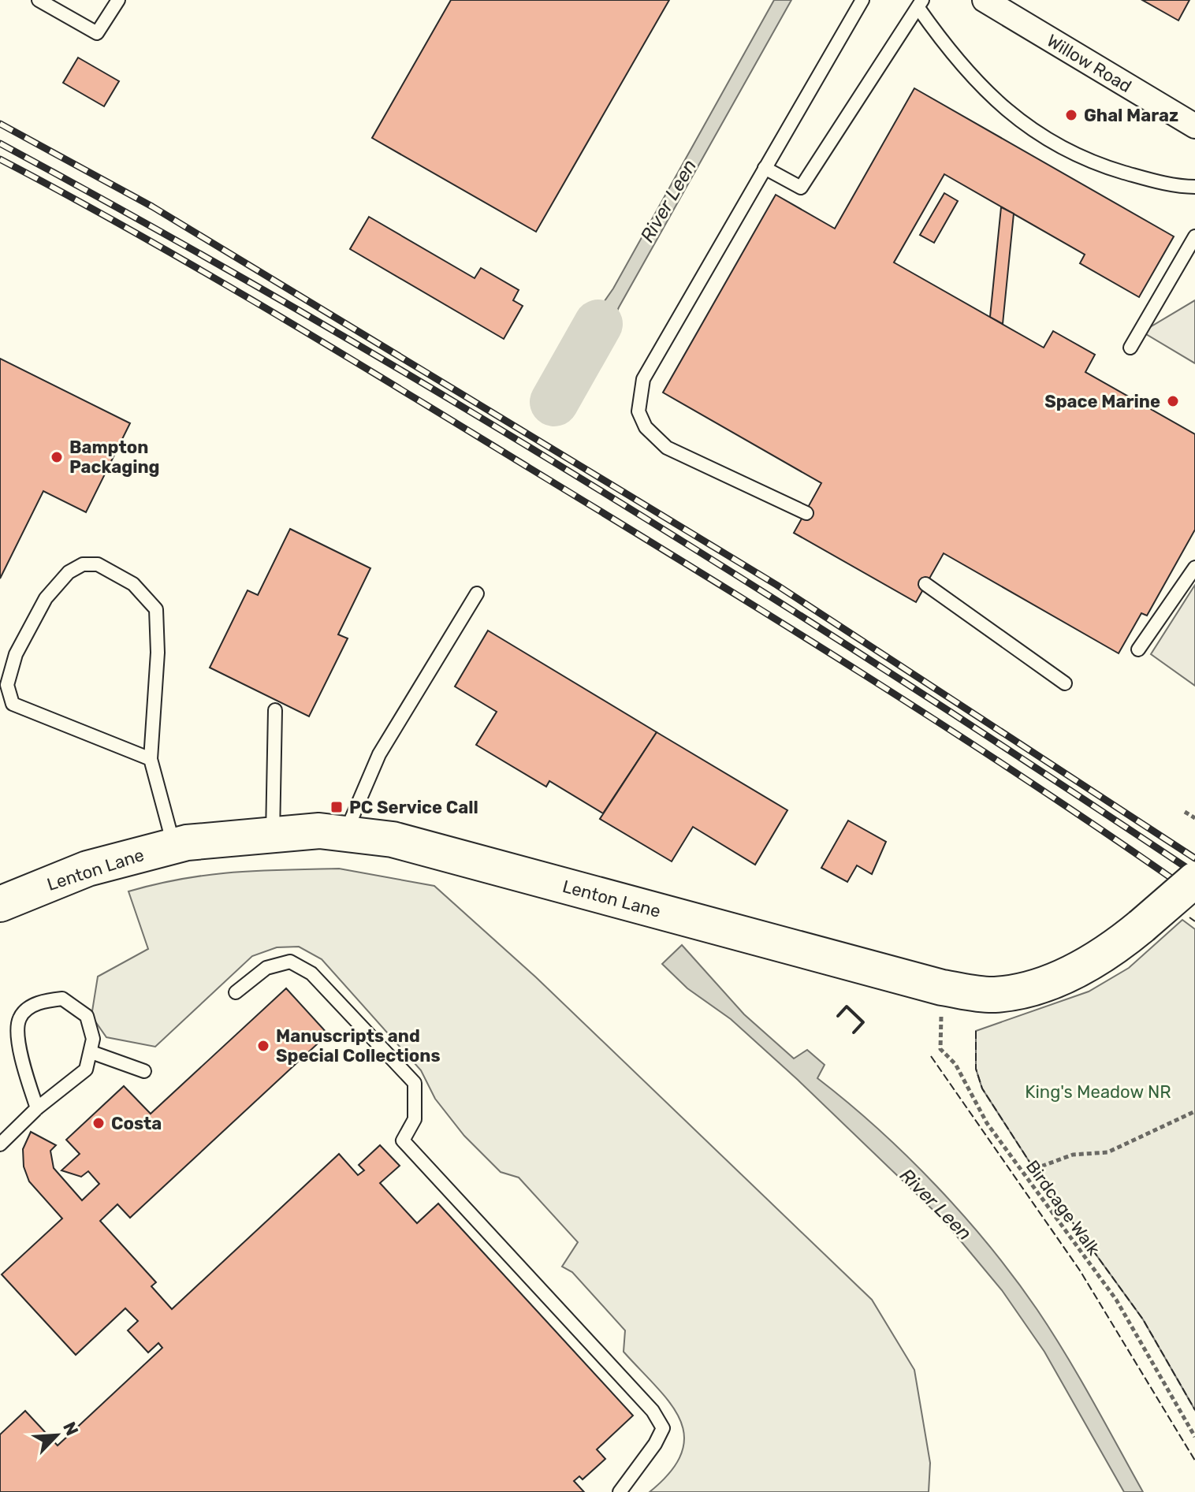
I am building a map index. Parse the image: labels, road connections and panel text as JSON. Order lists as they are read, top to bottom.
{
  "streets": {
    "street": ["Willow Road", "Lenton Lane"],
    "path": ["Birdcage Walk"]
  },
  "crossings": [
    ["Lenton Lane", "Birdcage Walk"]
  ],
  "water": ["River Leen"],
  "parks": ["King's Meadow NR"],
  "places": {
    "other": [
      "Ghal Maraz",
      "Space Marine",
      "Bampton Packaging",
      "Manuscripts and Special Collections",
      "Costa"
    ],
    "transit": ["PC Service Call"]
  },
  "north": "top right"
}
